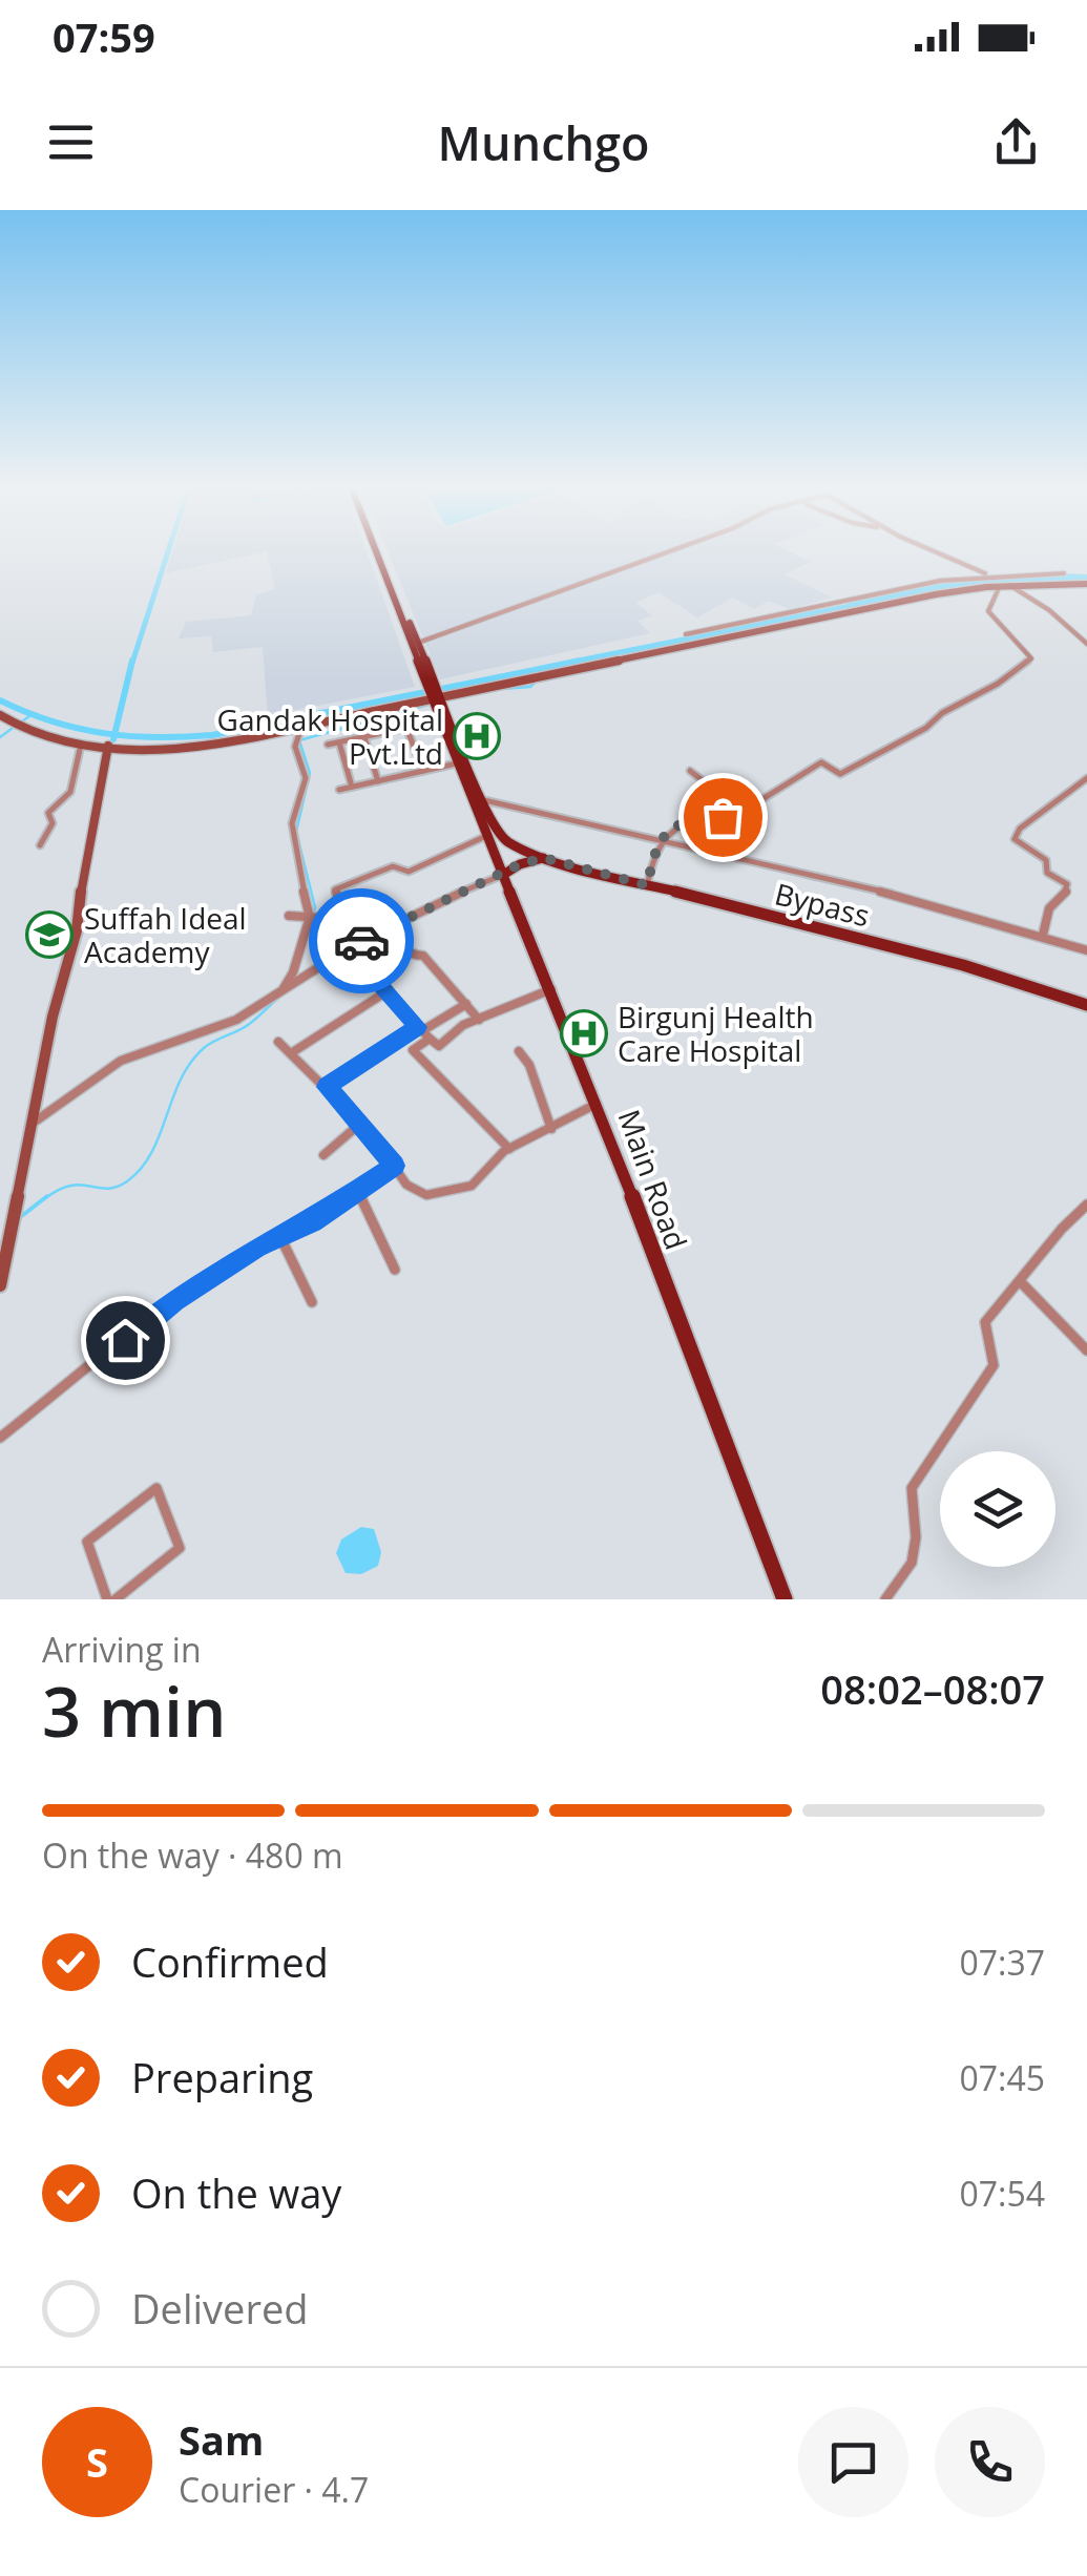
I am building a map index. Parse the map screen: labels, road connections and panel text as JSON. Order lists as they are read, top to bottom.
{
  "streets": {
    "main road": ["Bypass", "Main Road"]
  },
  "crossings": [
    ["Bypass", "Main Road"]
  ],
  "places": {
    "hospital": ["Gandak Hospital Pvt.Ltd", "Birgunj Health Care Hospital"],
    "school or university": ["Suffah Ideal Academy"]
  },
  "page": {
    "status": "07:59",
    "header": "Munchgo",
    "heading": ["3 min", "Arriving in", "08:02–08:07"],
    "panel": ["Sam", "Courier · 4.7"],
    "bar": "On the way · 480 m",
    "list": [
      ["Confirmed", "07:37"],
      ["Preparing", "07:45"],
      ["On the way", "07:54"],
      "Delivered"
    ],
    "round": "S"
  }
}
